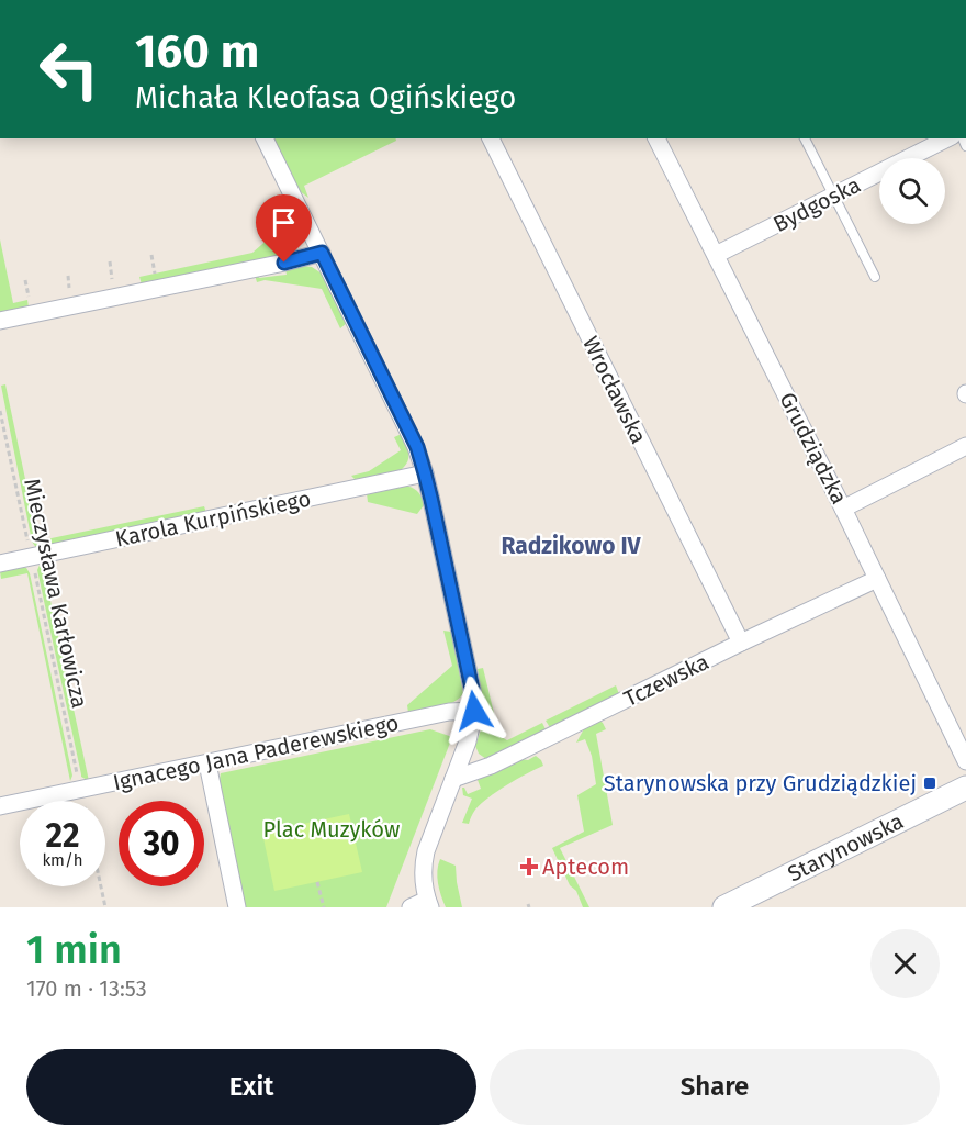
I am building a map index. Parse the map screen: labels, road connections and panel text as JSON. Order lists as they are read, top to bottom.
{
  "streets": {
    "street": [
      "Bydgoska",
      "Wrocławska",
      "Grudziądzka",
      "Karola Kurpińskiego",
      "Tczewska",
      "Ignacego Jana Paderewskiego",
      "Starynowska"
    ],
    "path": ["Mieczysława Karłowicza"]
  },
  "crossings": [
    ["Bydgoska", "Grudziądzka"],
    ["Wrocławska", "Tczewska"],
    ["Grudziądzka", "Tczewska"],
    ["Karola Kurpińskiego", "Mieczysława Karłowicza"]
  ],
  "districts": ["Radzikowo IV"],
  "parks": ["Plac Muzyków"],
  "places": {
    "transit": ["Starynowska przy Grudziądzkiej"],
    "health": ["Aptecom"]
  },
  "page": {
    "turn": ["160 m", "Michała Kleofasa Ogińskiego"],
    "speed": "22 km/h",
    "limit": "30",
    "heading": ["1 min", "170 m · 13:53"],
    "buttons": ["Exit", "Share"]
  }
}
